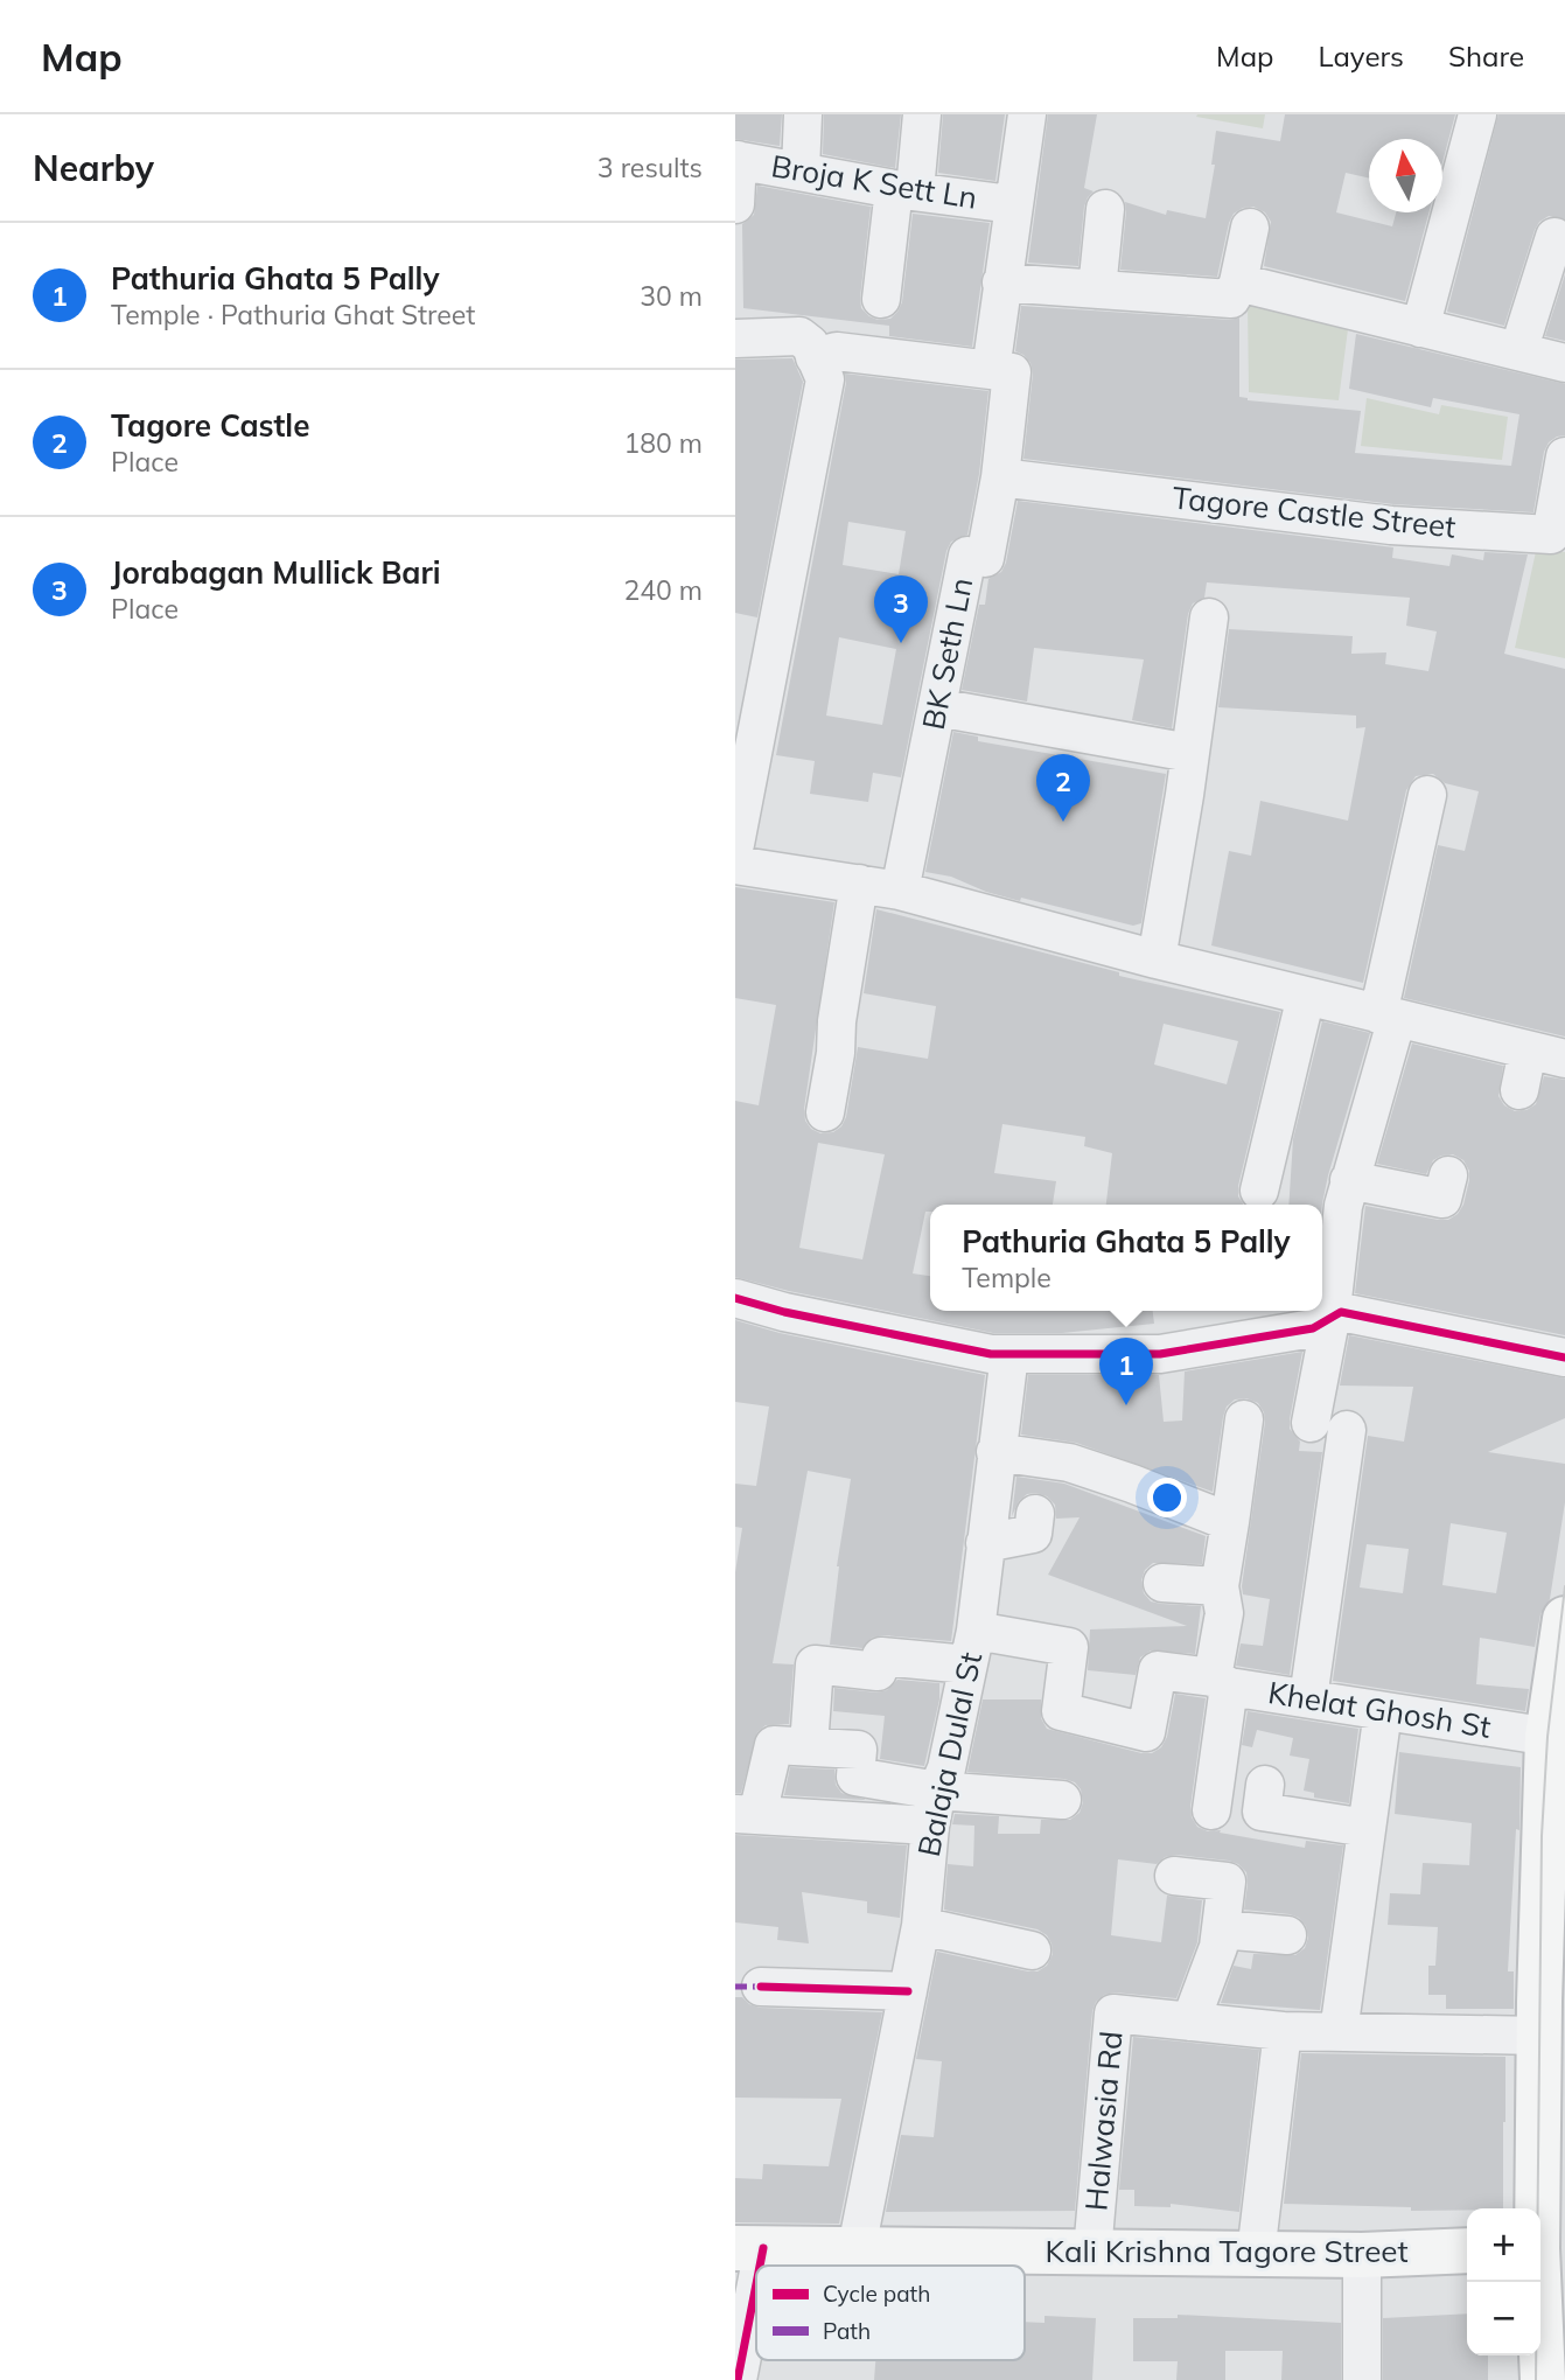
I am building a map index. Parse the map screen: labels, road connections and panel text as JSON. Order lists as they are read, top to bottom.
{
  "streets": {
    "main road": ["Kali Krishna Tagore Street"],
    "street": [
      "Broja K Sett Ln",
      "Tagore Castle Street",
      "BK Seth Ln",
      "Khelat Ghosh St",
      "Balaja Dulal St",
      "Halwasia Rd"
    ]
  },
  "crossings": [
    ["Tagore Castle Street", "BK Seth Ln"],
    ["Khelat Ghosh St", "Balaja Dulal St"],
    ["Balaja Dulal St", "Kali Krishna Tagore Street"],
    ["Halwasia Rd", "Kali Krishna Tagore Street"]
  ],
  "legend": ["Cycle path", "Path"],
  "north": "top",
  "page": {
    "header": "Map",
    "nav": ["Map", "Layers", "Share"],
    "heading": ["Nearby", "3 results"],
    "list": [
      {
        "mark": "1",
        "name": "Pathuria Ghata 5 Pally",
        "note": "Temple · Pathuria Ghat Street",
        "value": "30 m"
      },
      {
        "mark": "2",
        "name": "Tagore Castle",
        "note": "Place",
        "value": "180 m"
      },
      {
        "mark": "3",
        "name": "Jorabagan Mullick Bari",
        "note": "Place",
        "value": "240 m"
      }
    ],
    "pins": ["3", "2", "1"],
    "popup": ["Pathuria Ghata 5 Pally", "Temple"],
    "map_buttons": ["+", "−"]
  }
}
